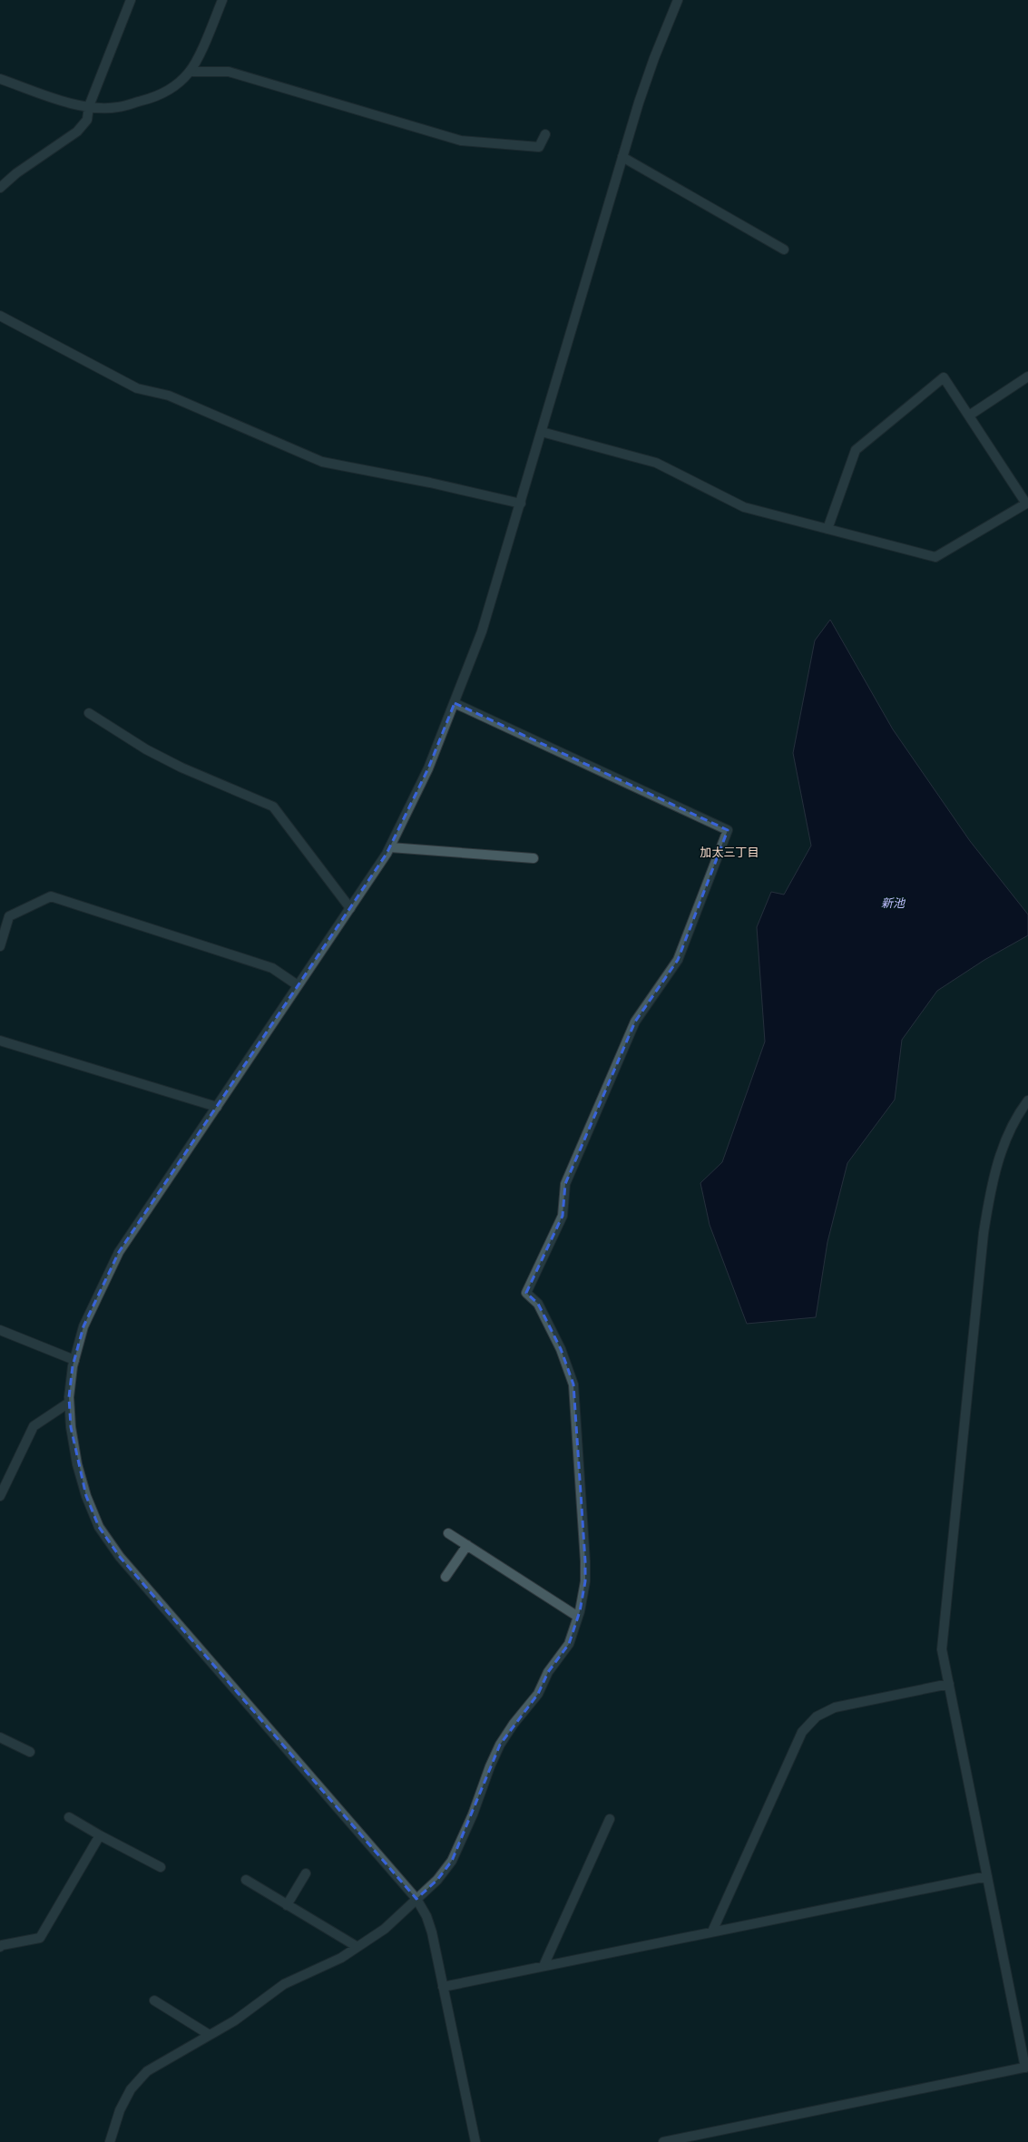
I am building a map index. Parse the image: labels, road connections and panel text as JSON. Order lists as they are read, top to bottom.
{
  "districts": ["加太三丁目"],
  "water": ["新池"]
}
